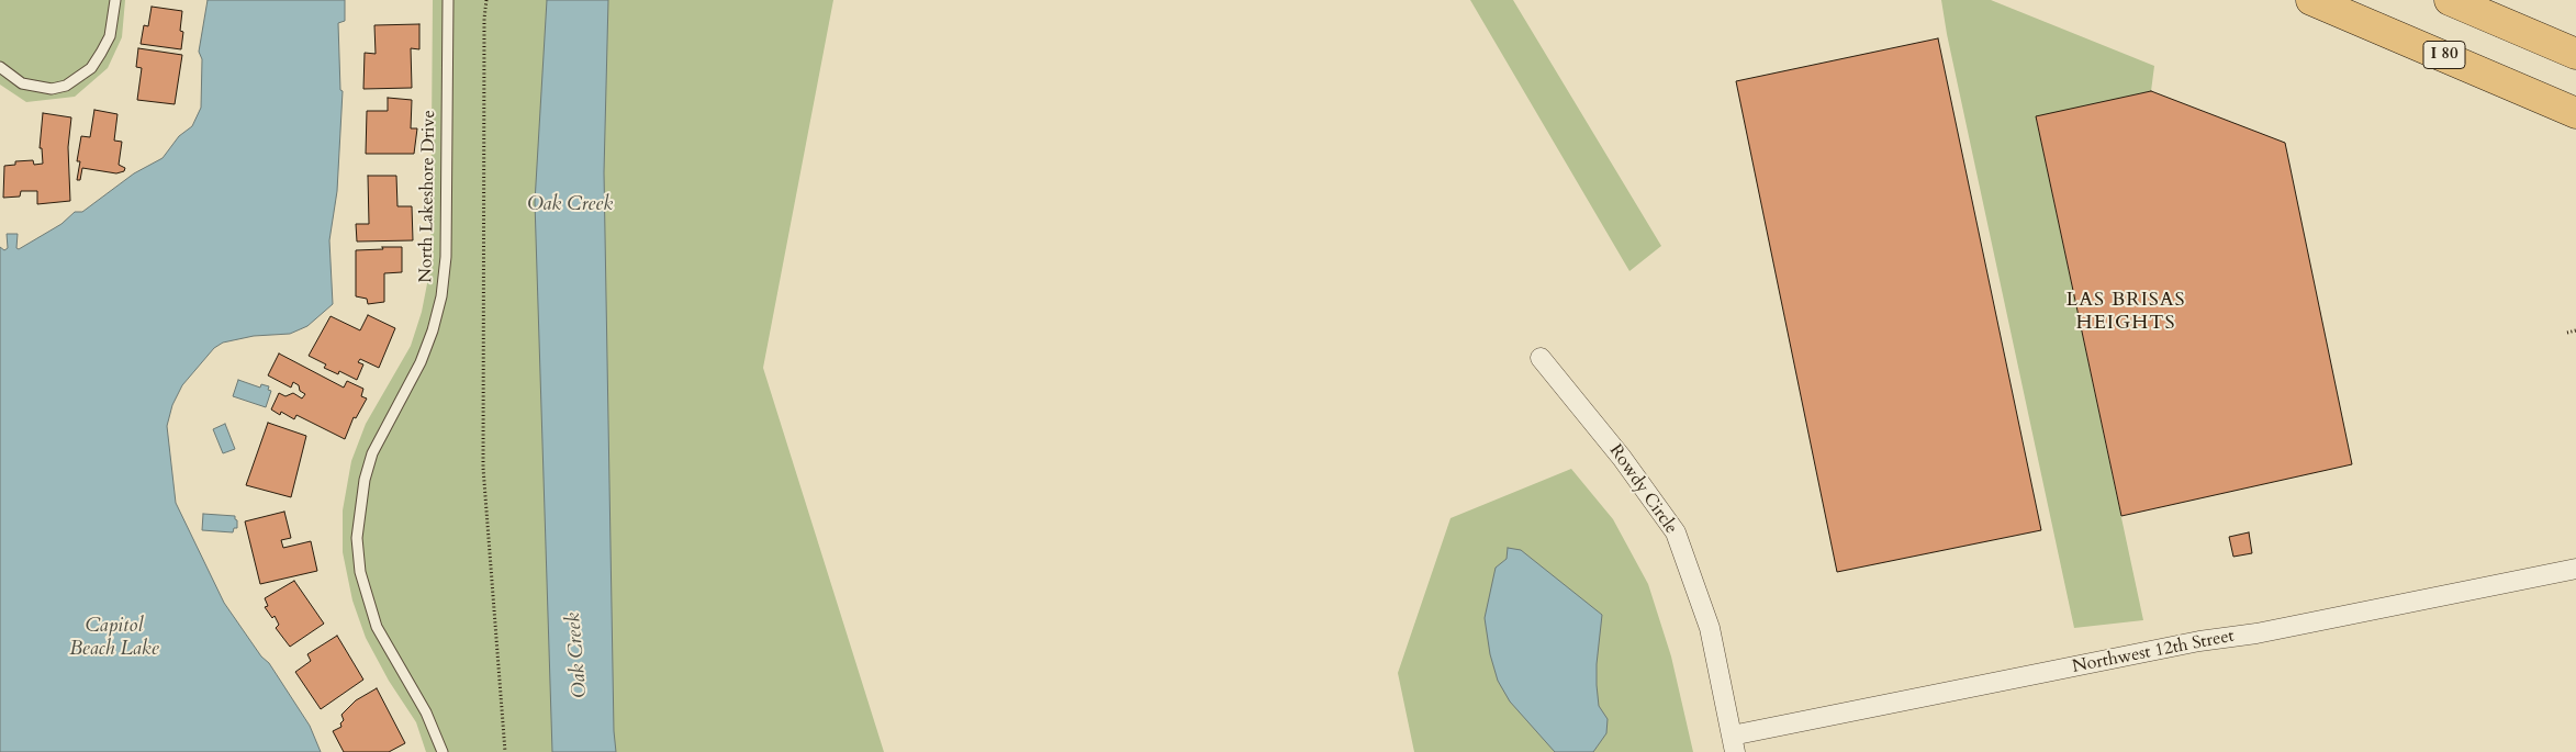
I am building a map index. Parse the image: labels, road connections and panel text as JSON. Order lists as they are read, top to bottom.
{
  "streets": {
    "highway": ["I 80"],
    "street": ["Rowdy Circle", "Northwest 12th Street"],
    "lane": ["North Lakeshore Drive"]
  },
  "crossings": [
    ["Rowdy Circle", "Northwest 12th Street"]
  ],
  "districts": ["LAS BRISAS HEIGHTS"],
  "water": ["Oak Creek", "Capitol Beach Lake"]
}
